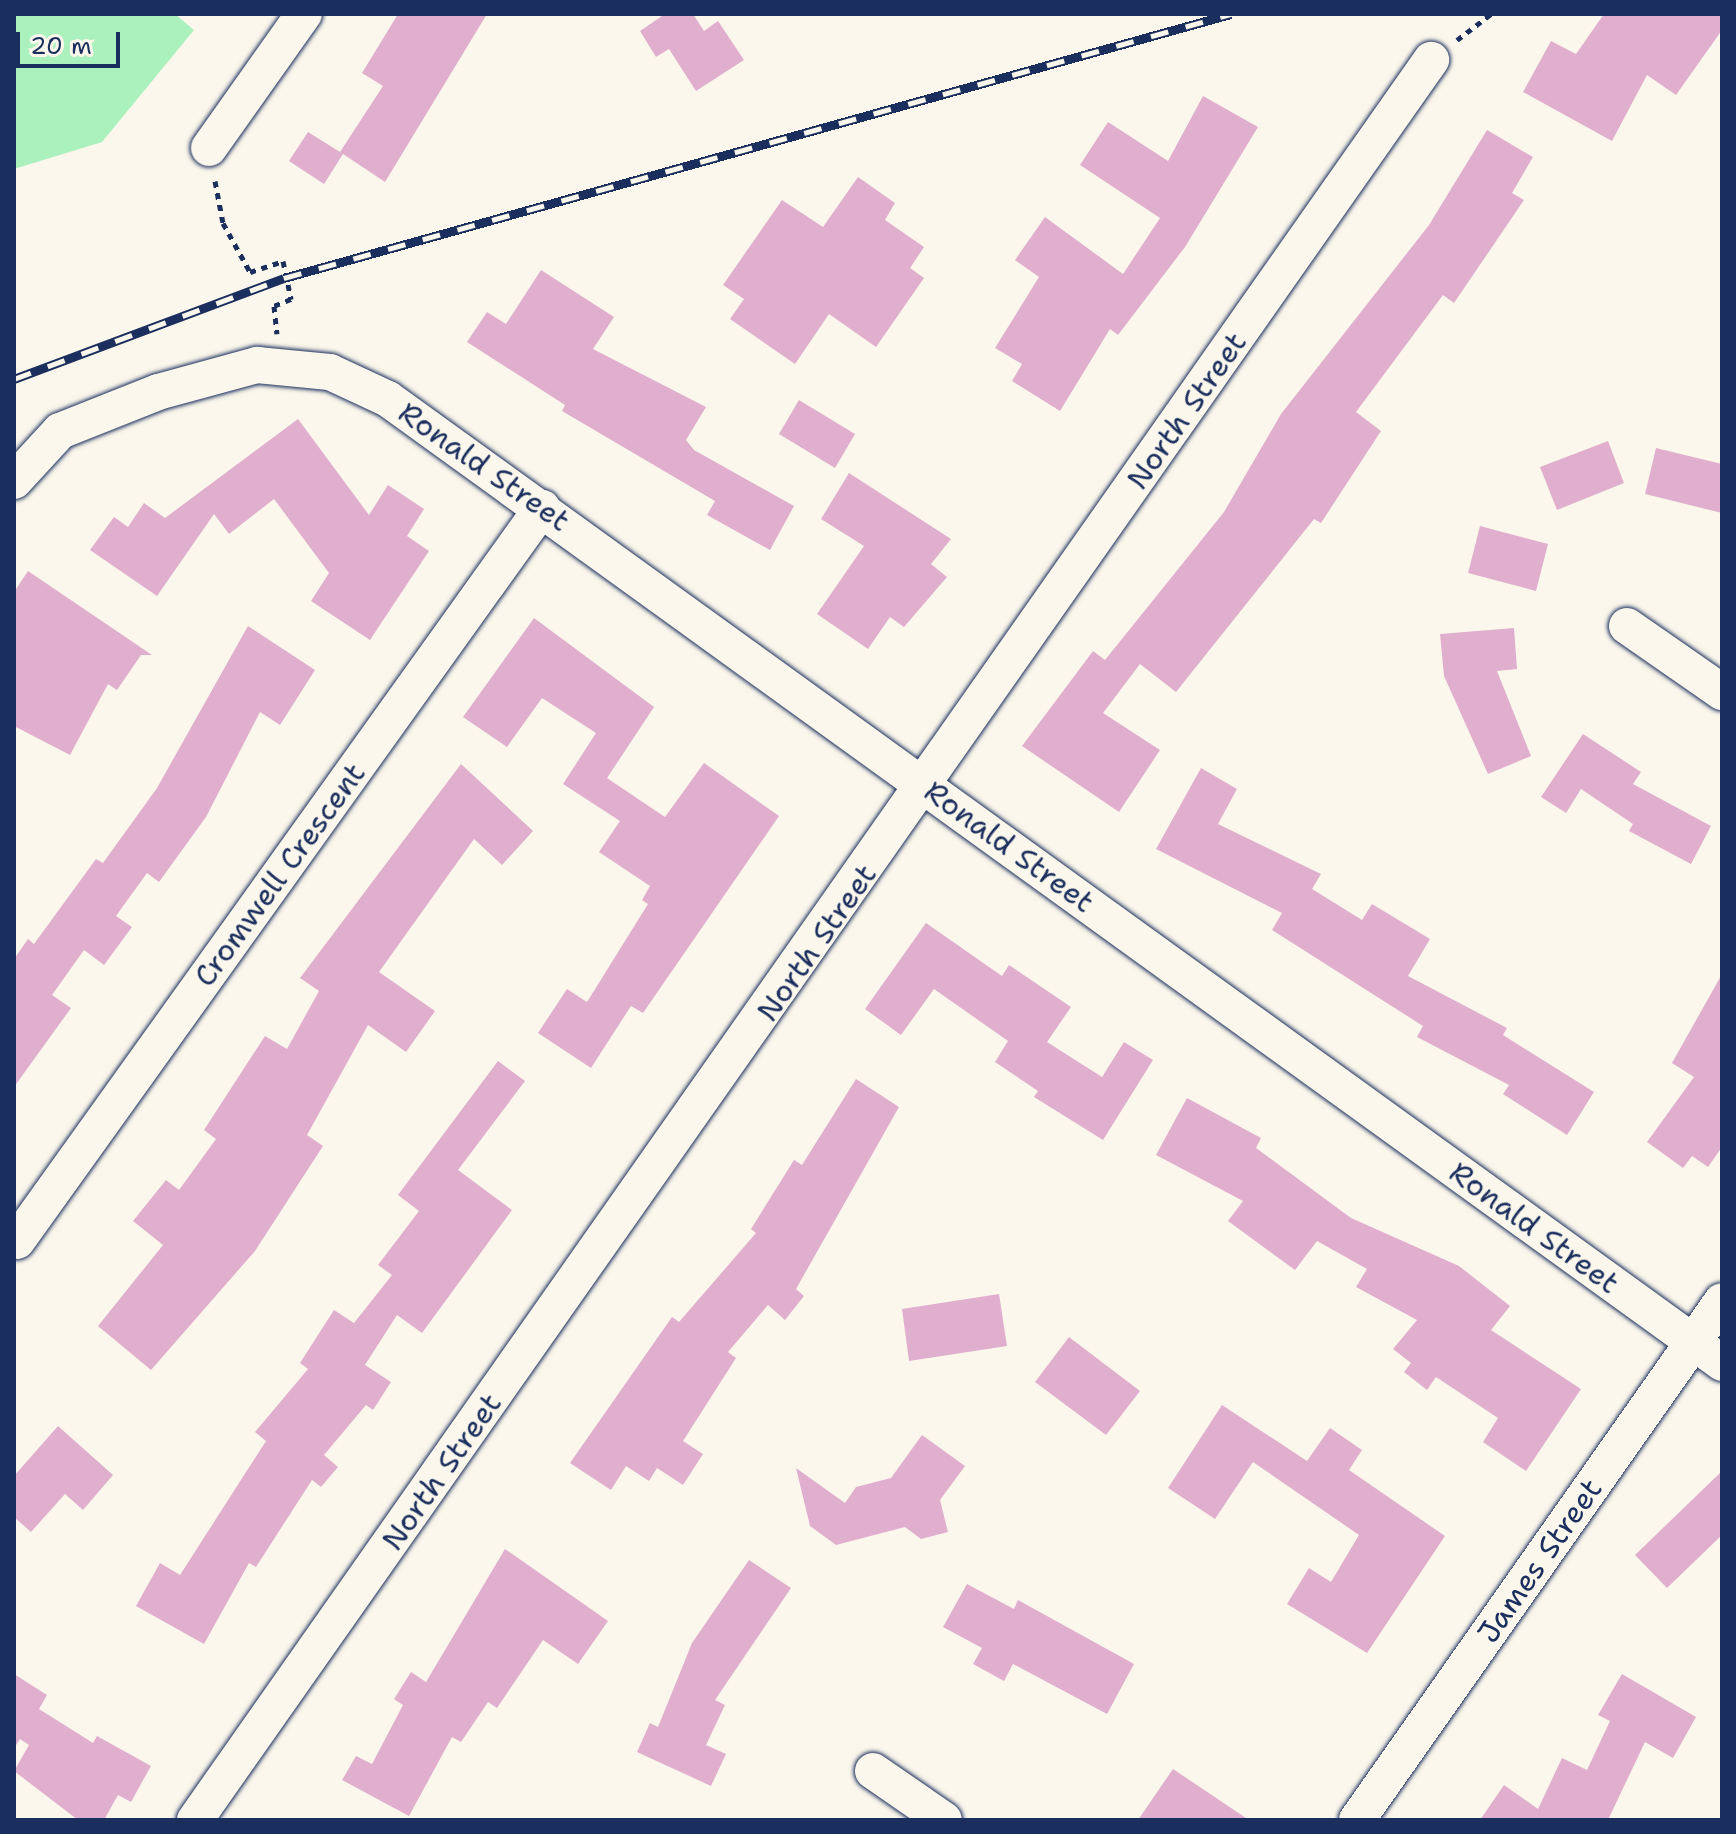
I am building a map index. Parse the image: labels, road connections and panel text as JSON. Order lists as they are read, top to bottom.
{
  "streets": {
    "street": [
      "North Street",
      "Ronald Street",
      "Cromwell Crescent",
      "James Street"
    ]
  },
  "crossings": [
    ["North Street", "Ronald Street"],
    ["Ronald Street", "Cromwell Crescent"],
    ["Ronald Street", "James Street"]
  ],
  "scale_bar": "20 m"
}
